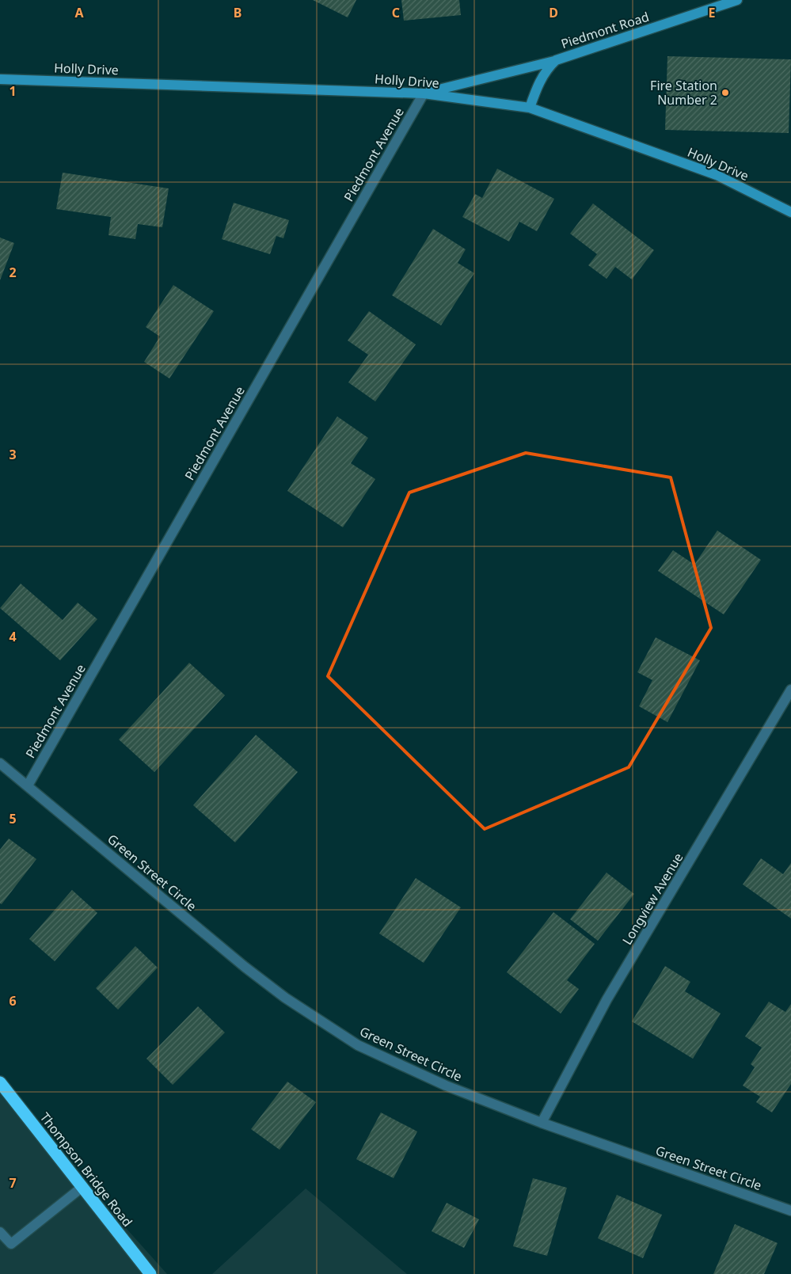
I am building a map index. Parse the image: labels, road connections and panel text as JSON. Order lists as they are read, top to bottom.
{
  "streets": {
    "highway": ["Thompson Bridge Road"],
    "street": [
      "Piedmont Road",
      "Holly Drive",
      "Piedmont Avenue",
      "Green Street Circle",
      "Longview Avenue"
    ]
  },
  "crossings": [
    ["Piedmont Road", "Holly Drive"],
    ["Holly Drive", "Piedmont Avenue"],
    ["Piedmont Avenue", "Green Street Circle"],
    ["Green Street Circle", "Longview Avenue"]
  ],
  "places": ["Fire Station Number 2"],
  "grid": {
    "columns": [
      "A",
      "B",
      "C",
      "D",
      "E"
    ],
    "rows": [
      "1",
      "2",
      "3",
      "4",
      "5",
      "6",
      "7"
    ]
  }
}
